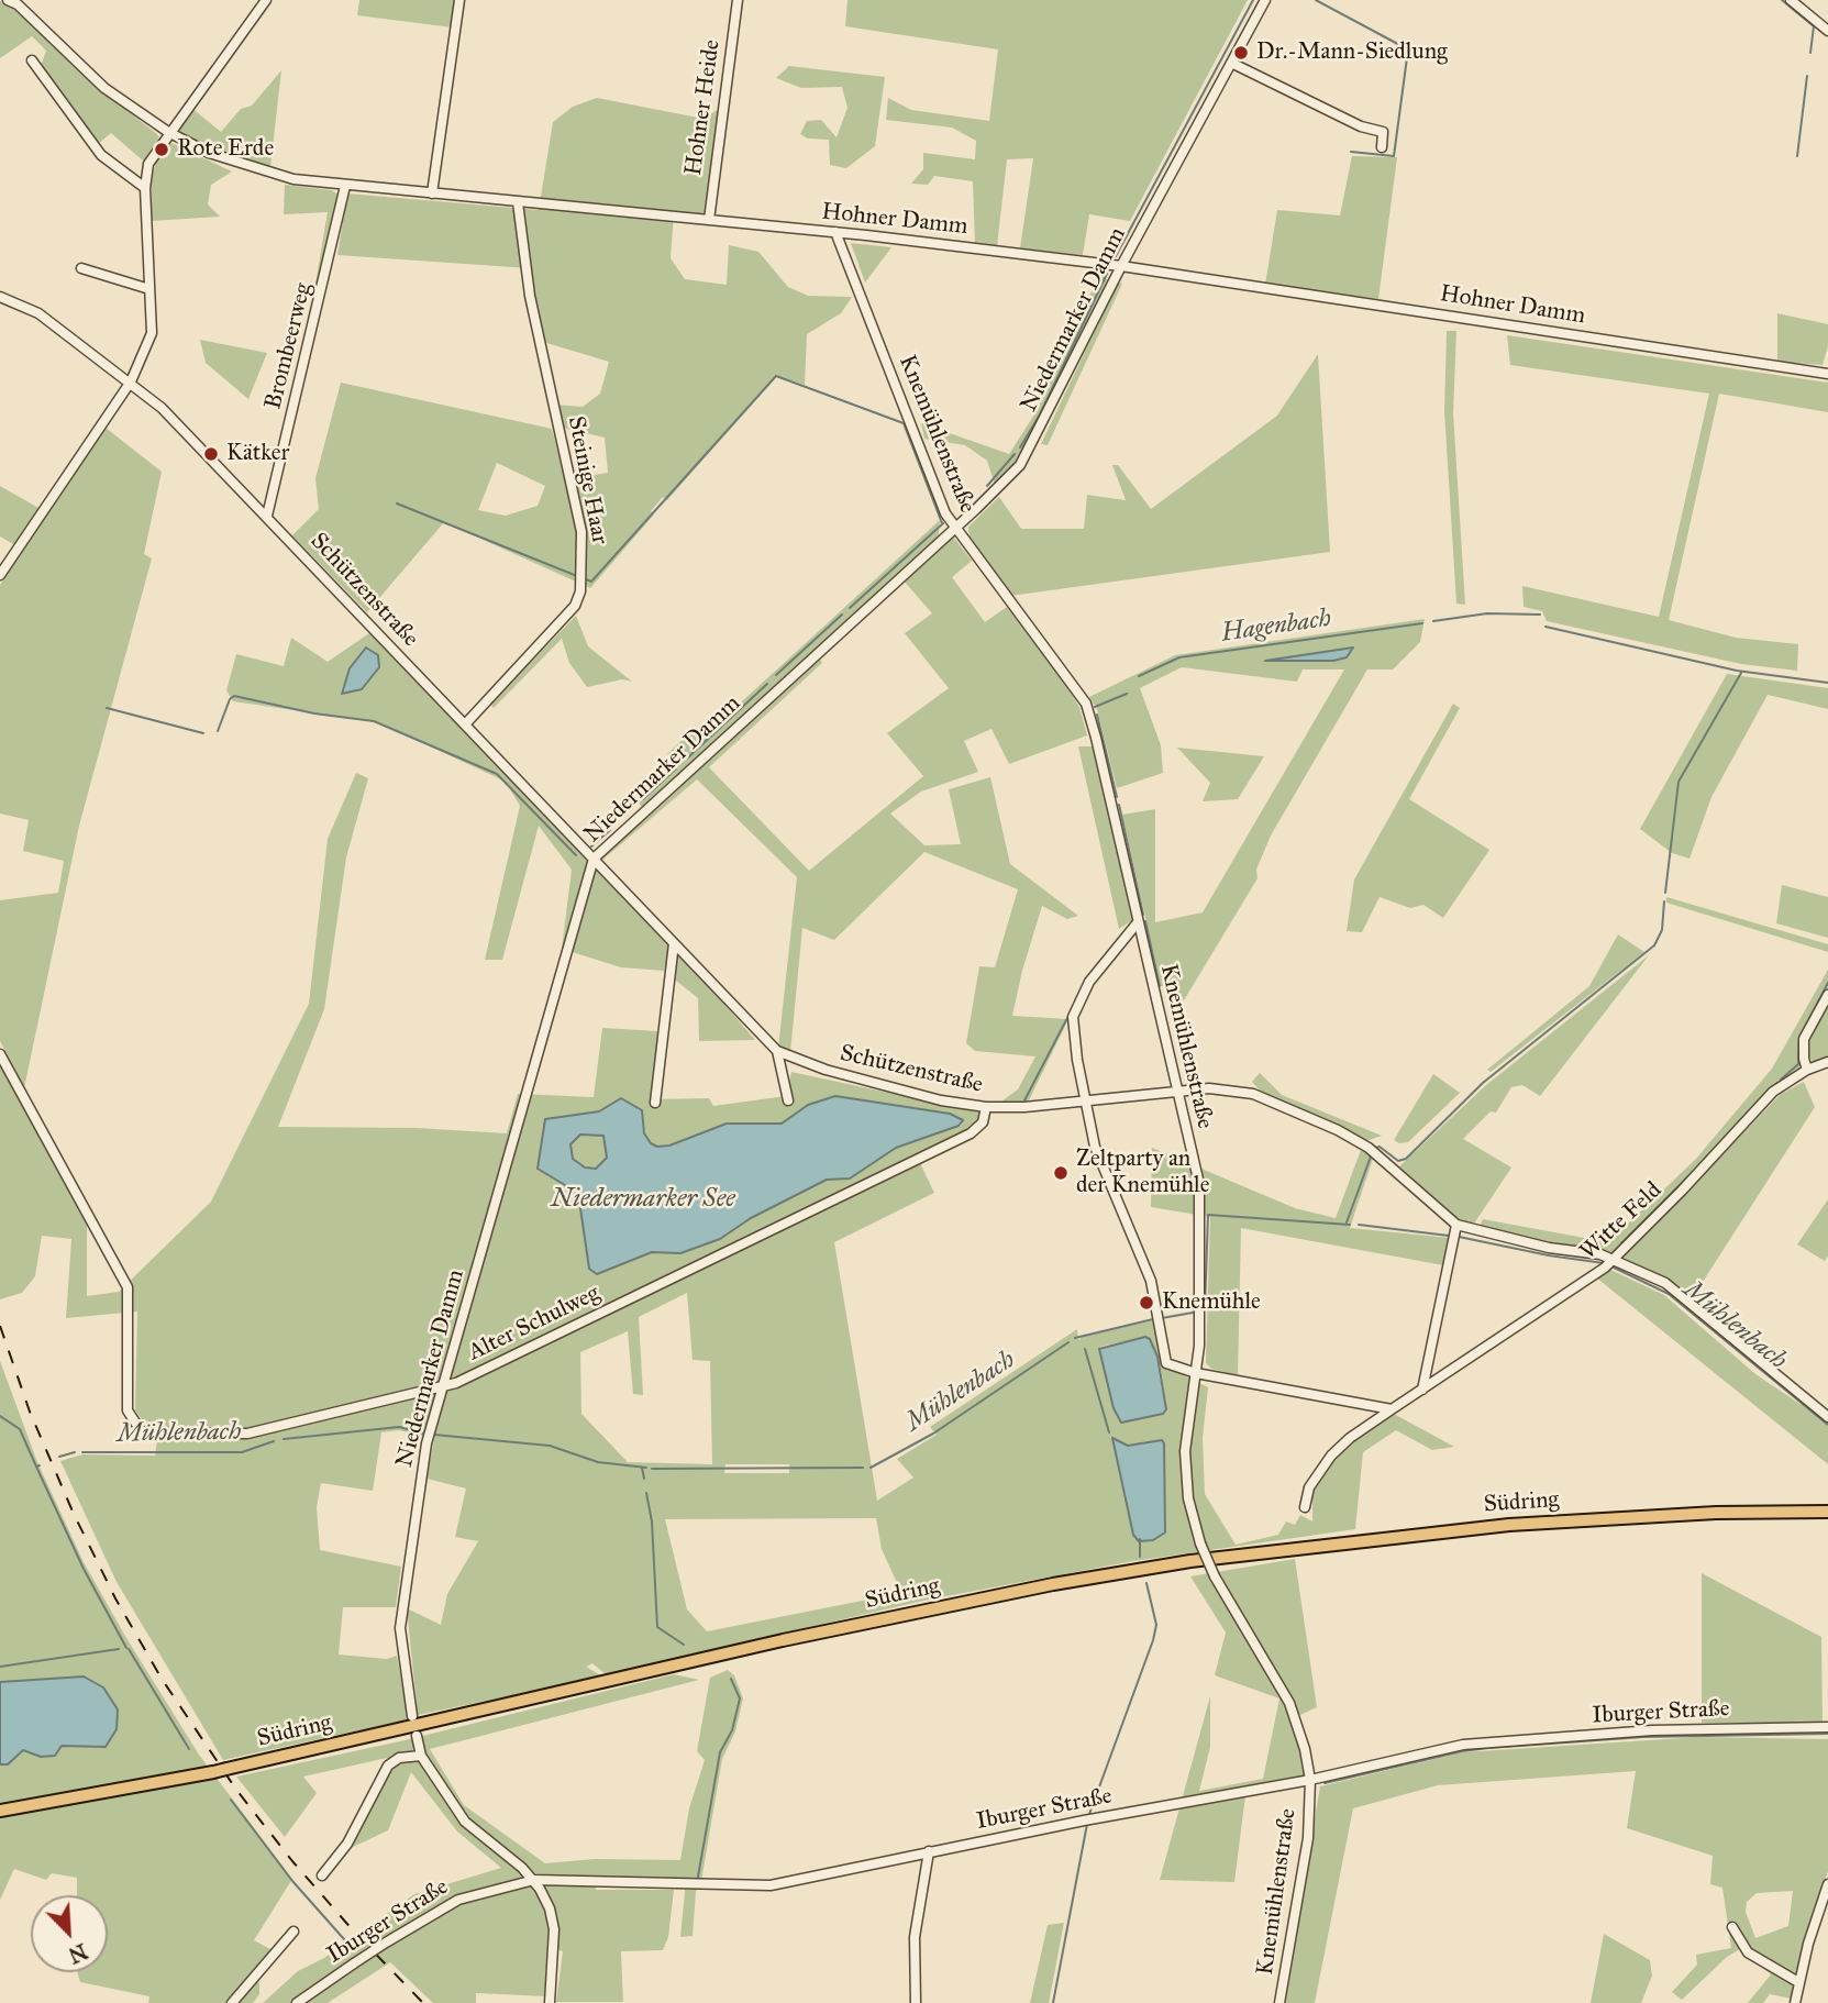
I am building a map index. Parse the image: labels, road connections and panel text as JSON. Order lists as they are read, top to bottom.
{
  "streets": {
    "main road": ["Südring"],
    "street": [
      "Hohner Heide",
      "Hohner Damm",
      "Niedermarker Damm",
      "Brombeerweg",
      "Knemühlenstraße",
      "Steinige Haar",
      "Schützenstraße",
      "Witte Feld",
      "Alter Schulweg",
      "Iburger Straße"
    ]
  },
  "crossings": [
    ["Hohner Heide", "Hohner Damm"],
    ["Hohner Damm", "Niedermarker Damm"],
    ["Hohner Damm", "Brombeerweg"],
    ["Hohner Damm", "Knemühlenstraße"],
    ["Hohner Damm", "Steinige Haar"],
    ["Niedermarker Damm", "Knemühlenstraße"],
    ["Niedermarker Damm", "Schützenstraße"],
    ["Niedermarker Damm", "Alter Schulweg"],
    ["Brombeerweg", "Schützenstraße"],
    ["Knemühlenstraße", "Schützenstraße"],
    ["Knemühlenstraße", "Iburger Straße"],
    ["Steinige Haar", "Schützenstraße"],
    ["Schützenstraße", "Alter Schulweg"]
  ],
  "water": ["Hagenbach", "Niedermarker See", "Mühlenbach"],
  "places": [
    "Dr.-Mann-Siedlung",
    "Rote Erde",
    "Kätker",
    "Zeltparty an der Knemühle",
    "Knemühle"
  ],
  "north": "bottom right"
}
